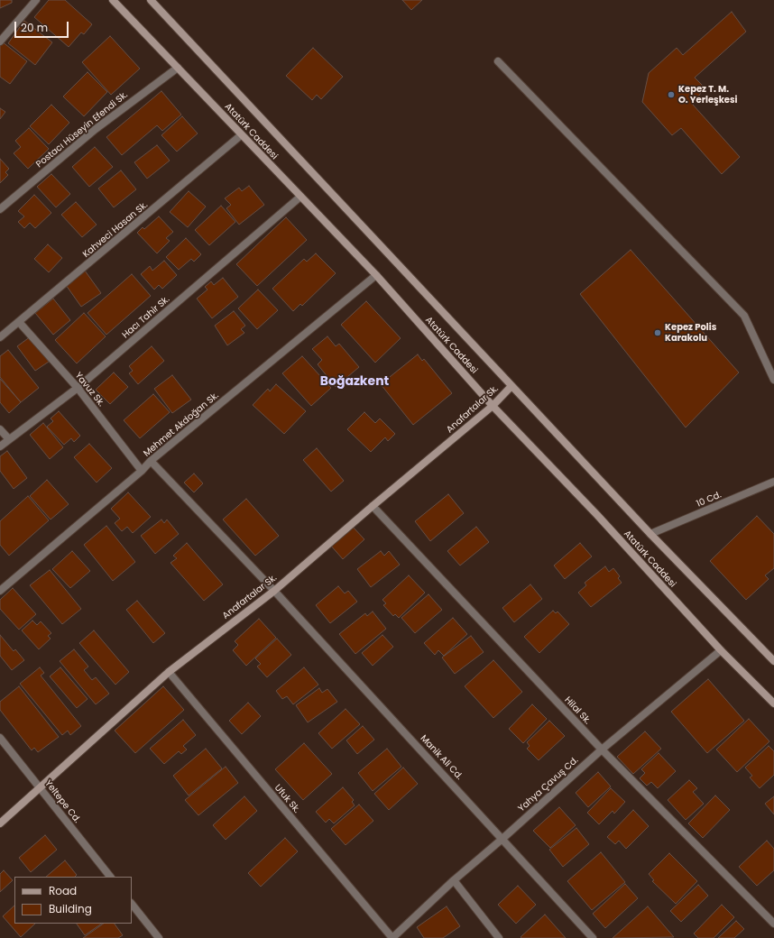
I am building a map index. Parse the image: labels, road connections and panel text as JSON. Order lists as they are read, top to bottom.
{
  "streets": {
    "main road": ["Atatürk Caddesi", "Anafartalar Sk."],
    "street": [
      "Postacı Hüseyin Efendi Sk.",
      "Kahveci Hasan Sk.",
      "Hacı Tahir Sk.",
      "Yavuz Sk.",
      "Mehmet Akdoğan Sk.",
      "10 Cd.",
      "Hilal Sk.",
      "Manik Ali Cd.",
      "Yahya Çavuş Cd.",
      "Ufuk Sk.",
      "Yeltepe Cd."
    ]
  },
  "crossings": [
    ["Postacı Hüseyin Efendi Sk.", "Atatürk Caddesi"],
    ["Atatürk Caddesi", "Kahveci Hasan Sk."],
    ["Atatürk Caddesi", "Hacı Tahir Sk."],
    ["Atatürk Caddesi", "Anafartalar Sk."],
    ["Atatürk Caddesi", "Mehmet Akdoğan Sk."],
    ["Atatürk Caddesi", "10 Cd."],
    ["Atatürk Caddesi", "Yahya Çavuş Cd."],
    ["Kahveci Hasan Sk.", "Yavuz Sk."],
    ["Hacı Tahir Sk.", "Yavuz Sk."],
    ["Yavuz Sk.", "Mehmet Akdoğan Sk."],
    ["Anafartalar Sk.", "Hilal Sk."],
    ["Anafartalar Sk.", "Manik Ali Cd."],
    ["Anafartalar Sk.", "Ufuk Sk."],
    ["Anafartalar Sk.", "Yeltepe Cd."],
    ["Mehmet Akdoğan Sk.", "Manik Ali Cd."],
    ["Hilal Sk.", "Yahya Çavuş Cd."],
    ["Manik Ali Cd.", "Yahya Çavuş Cd."],
    ["Yahya Çavuş Cd.", "Ufuk Sk."]
  ],
  "districts": ["Boğazkent"],
  "places": ["Kepez T. M. O. Yerleşkesi", "Kepez Polis Karakolu"],
  "legend": ["Road", "Building"],
  "scale_bar": "20 m"
}
